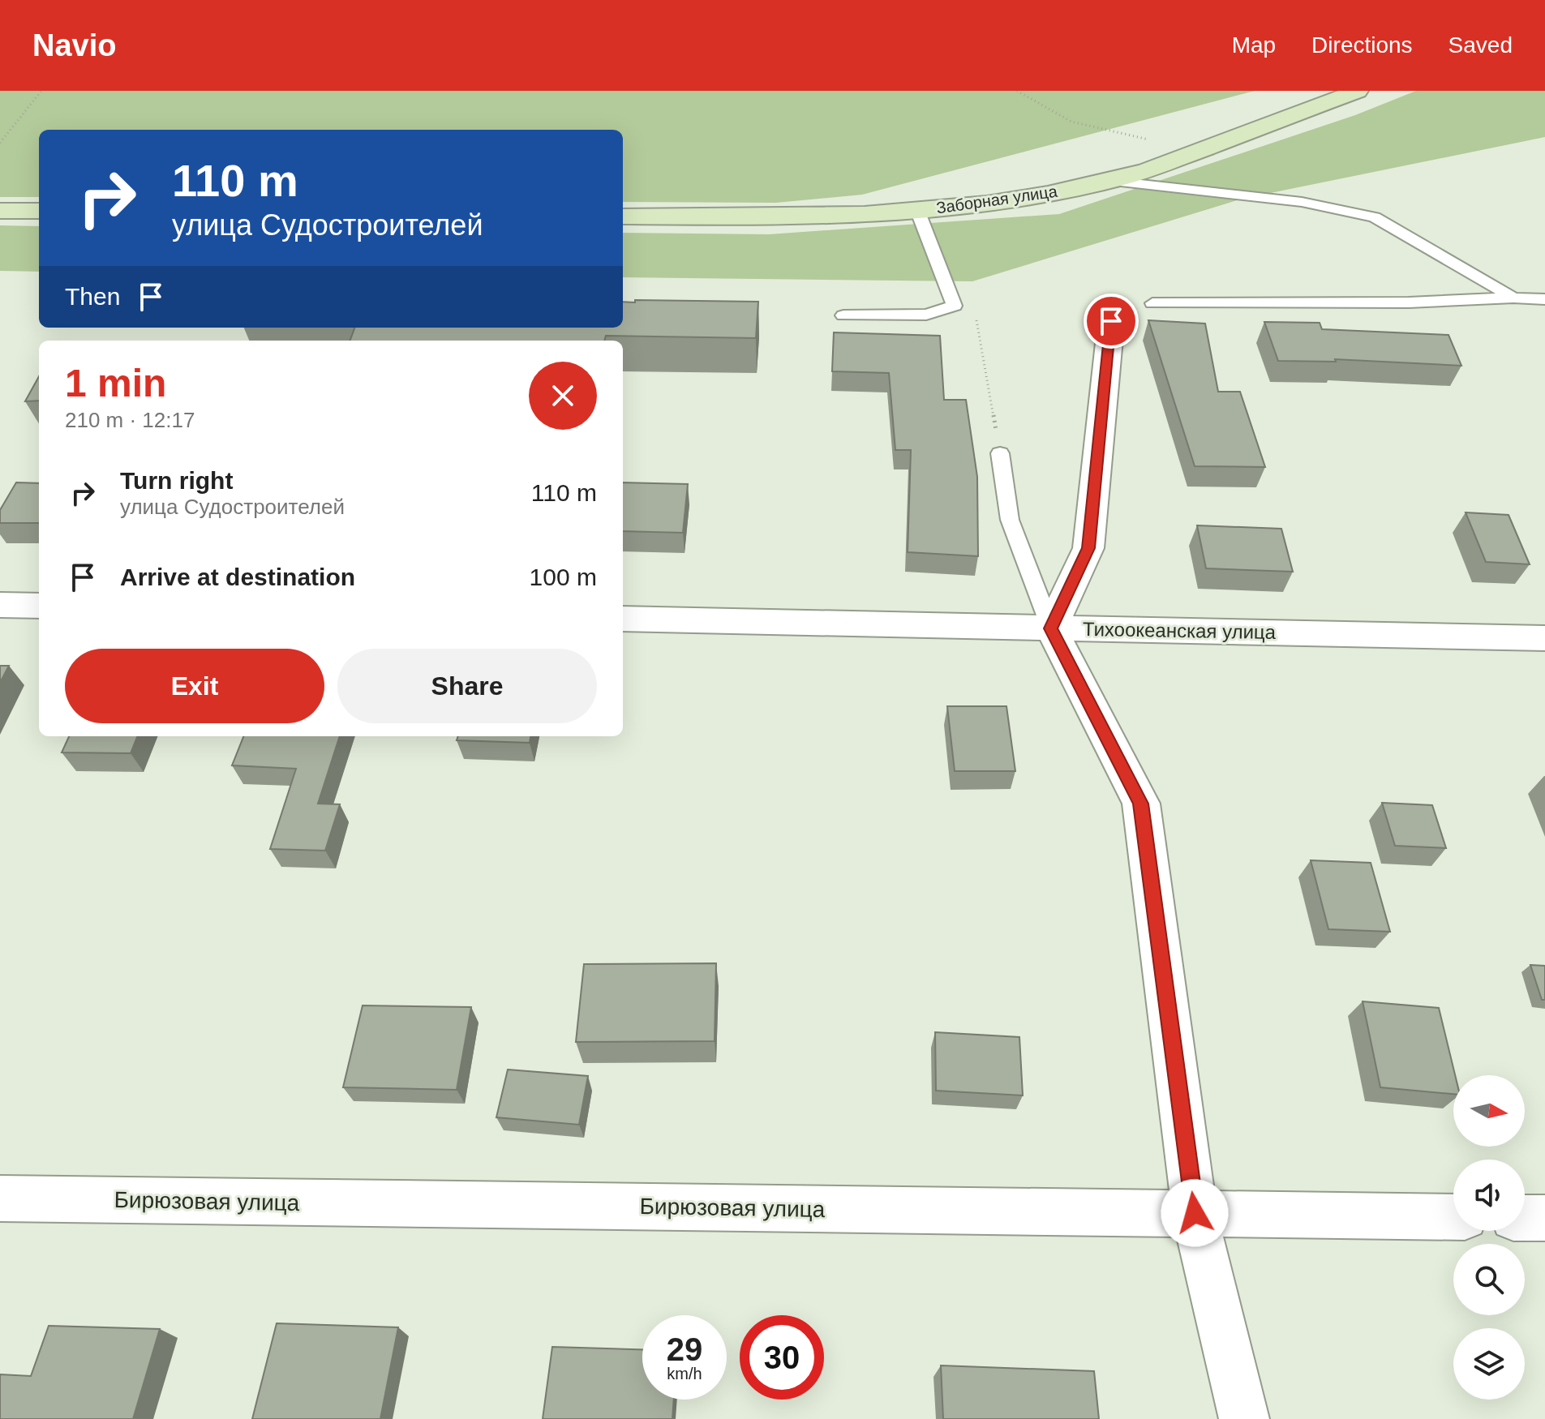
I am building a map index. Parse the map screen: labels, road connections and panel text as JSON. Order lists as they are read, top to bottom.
{
  "streets": {
    "street": ["Заборная улица", "Тихоокеанская улица", "Бирюзовая улица"]
  },
  "north": "right",
  "page": {
    "header": "Navio",
    "nav": ["Map", "Directions", "Saved"],
    "turn": ["110 m", "улица Судостроителей"],
    "then": "Then",
    "heading": ["1 min", "210 m · 12:17"],
    "list": [
      {
        "name": "Turn right",
        "note": "улица Судостроителей",
        "value": "110 m"
      },
      {
        "name": "Arrive at destination",
        "value": "100 m"
      }
    ],
    "buttons": ["Exit", "Share"],
    "speed": "29 km/h",
    "limit": "30"
  }
}
